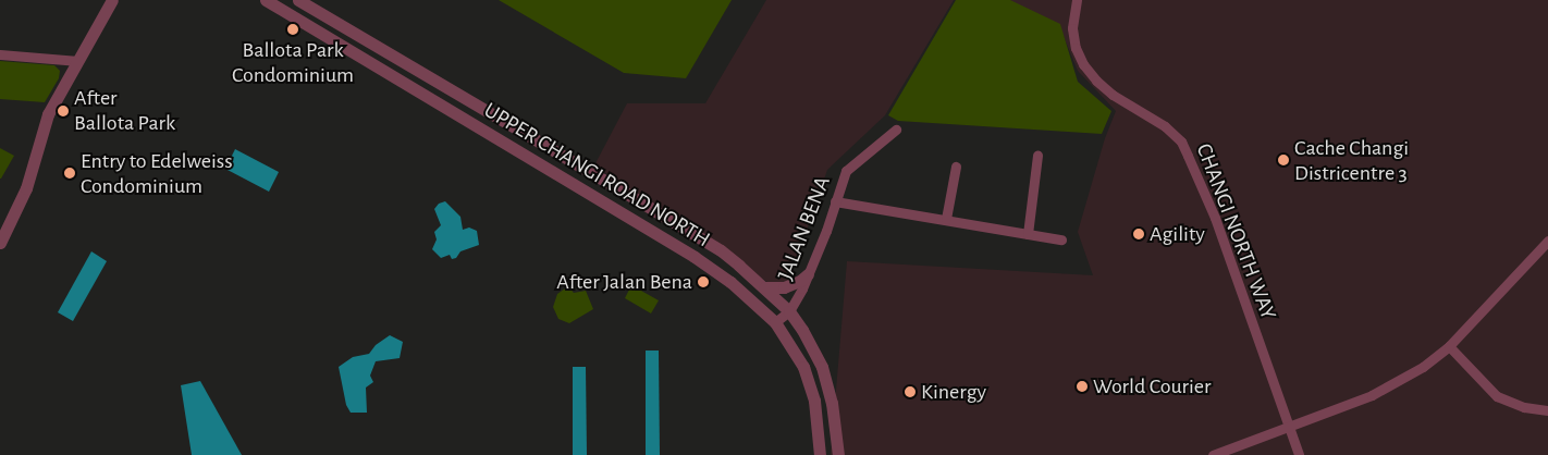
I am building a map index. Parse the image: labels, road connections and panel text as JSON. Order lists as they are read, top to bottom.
{
  "streets": {
    "street": ["UPPER CHANGI ROAD NORTH", "JALAN BENA", "CHANGI NORTH WAY"]
  },
  "crossings": [
    ["UPPER CHANGI ROAD NORTH", "JALAN BENA"]
  ],
  "places": [
    "Ballota Park Condominium",
    "After Ballota Park",
    "Cache Changi Districentre 3",
    "Entry to Edelweiss Condominium",
    "Agility",
    "After Jalan Bena",
    "World Courier",
    "Kinergy"
  ]
}
